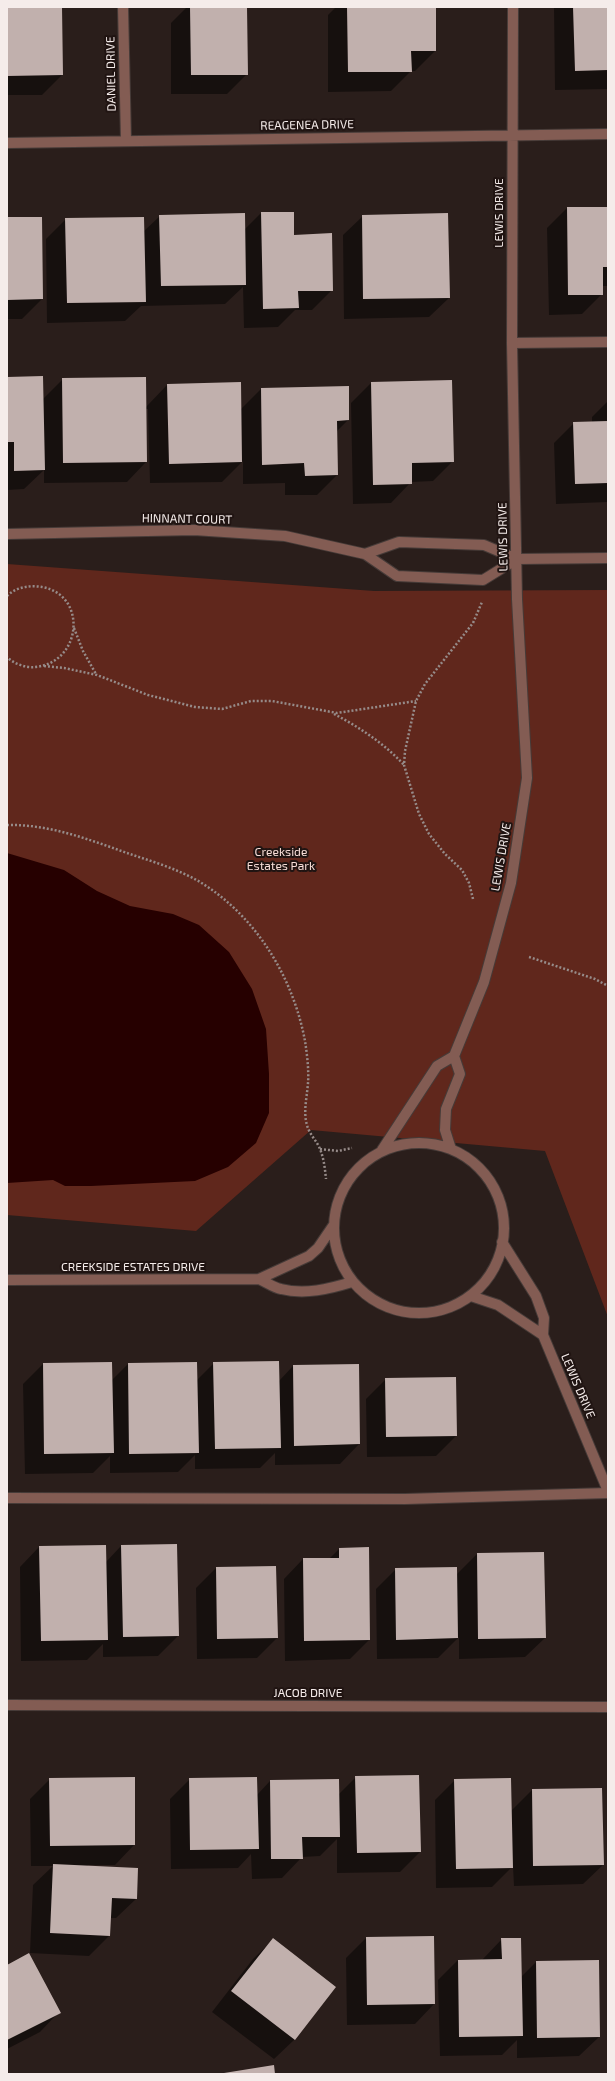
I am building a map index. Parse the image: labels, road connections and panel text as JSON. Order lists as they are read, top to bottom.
{
  "streets": {
    "street": [
      "DANIEL DRIVE",
      "REAGENEA DRIVE",
      "LEWIS DRIVE",
      "HINNANT COURT",
      "CREEKSIDE ESTATES DRIVE",
      "JACOB DRIVE"
    ]
  },
  "crossings": [
    ["DANIEL DRIVE", "REAGENEA DRIVE"],
    ["REAGENEA DRIVE", "LEWIS DRIVE"],
    ["LEWIS DRIVE", "HINNANT COURT"]
  ],
  "parks": ["Creekside Estates Park"]
}
